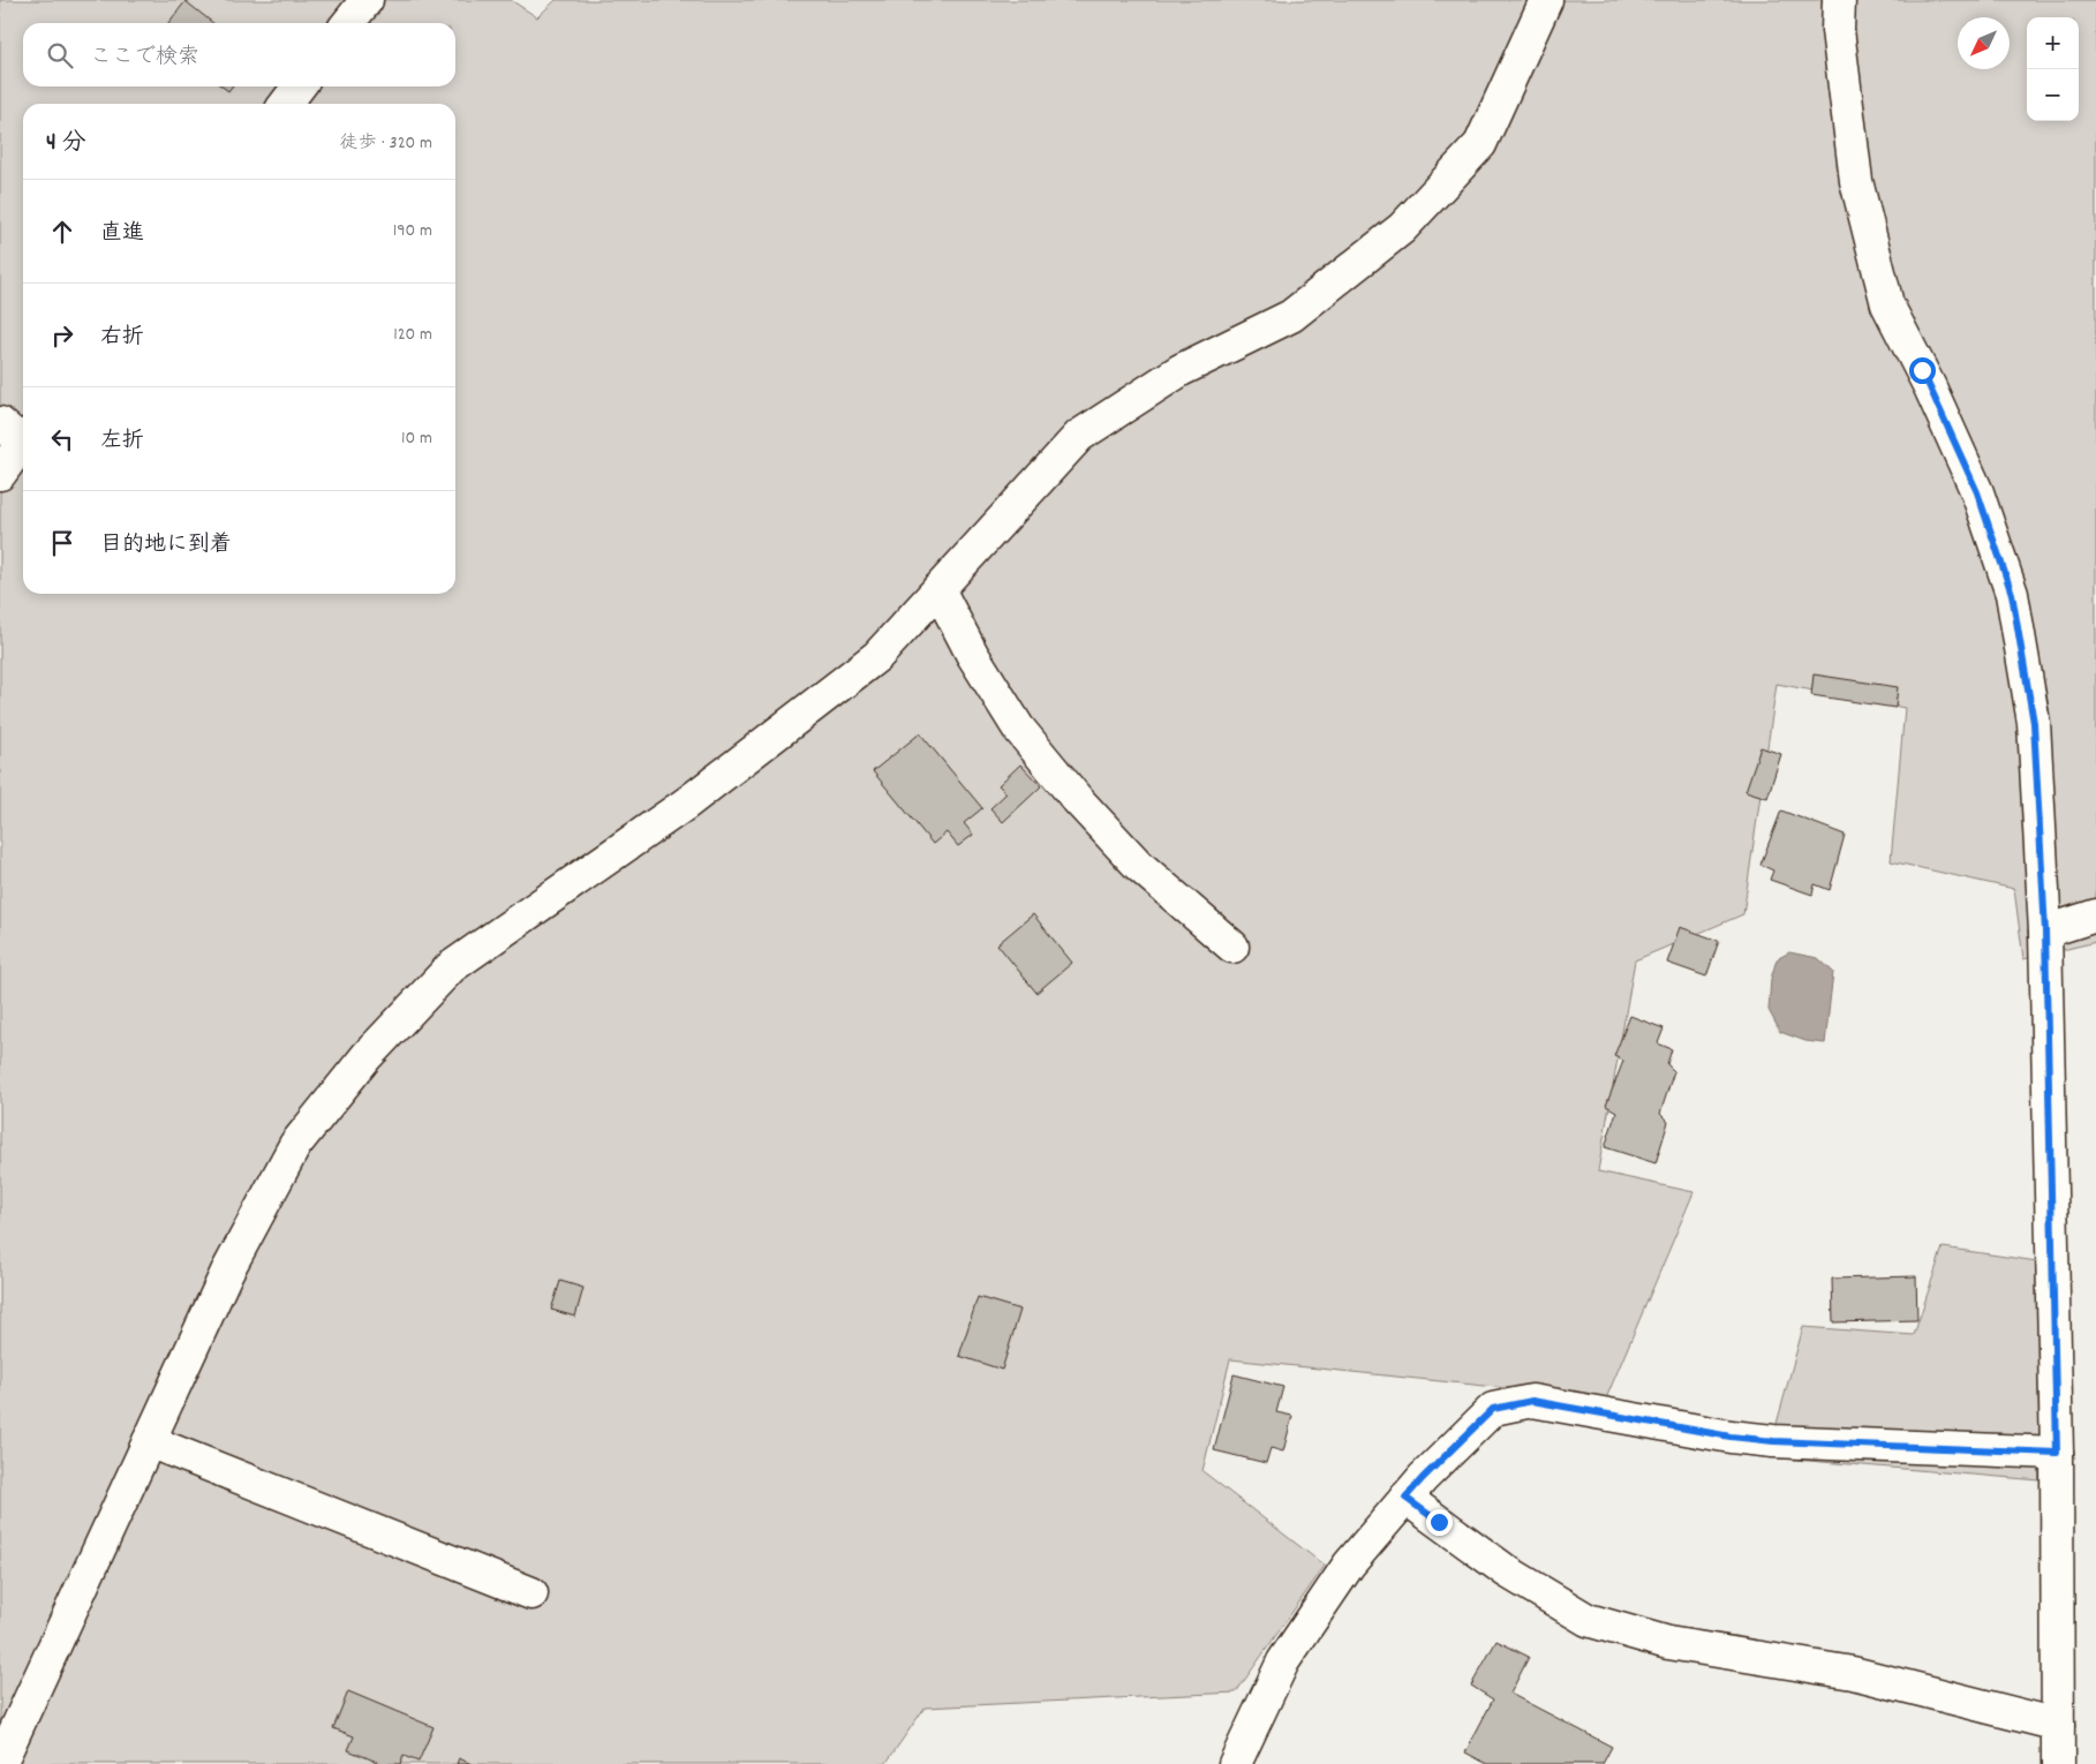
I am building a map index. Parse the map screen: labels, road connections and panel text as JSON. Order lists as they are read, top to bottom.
{
  "north": "bottom left",
  "page": {
    "map_buttons": ["+", "−"],
    "search": "ここで検索",
    "heading": ["4 分", "徒歩 · 320 m"],
    "list": [
      ["直進", "190 m"],
      ["右折", "120 m"],
      ["左折", "10 m"],
      "目的地に到着"
    ]
  }
}
